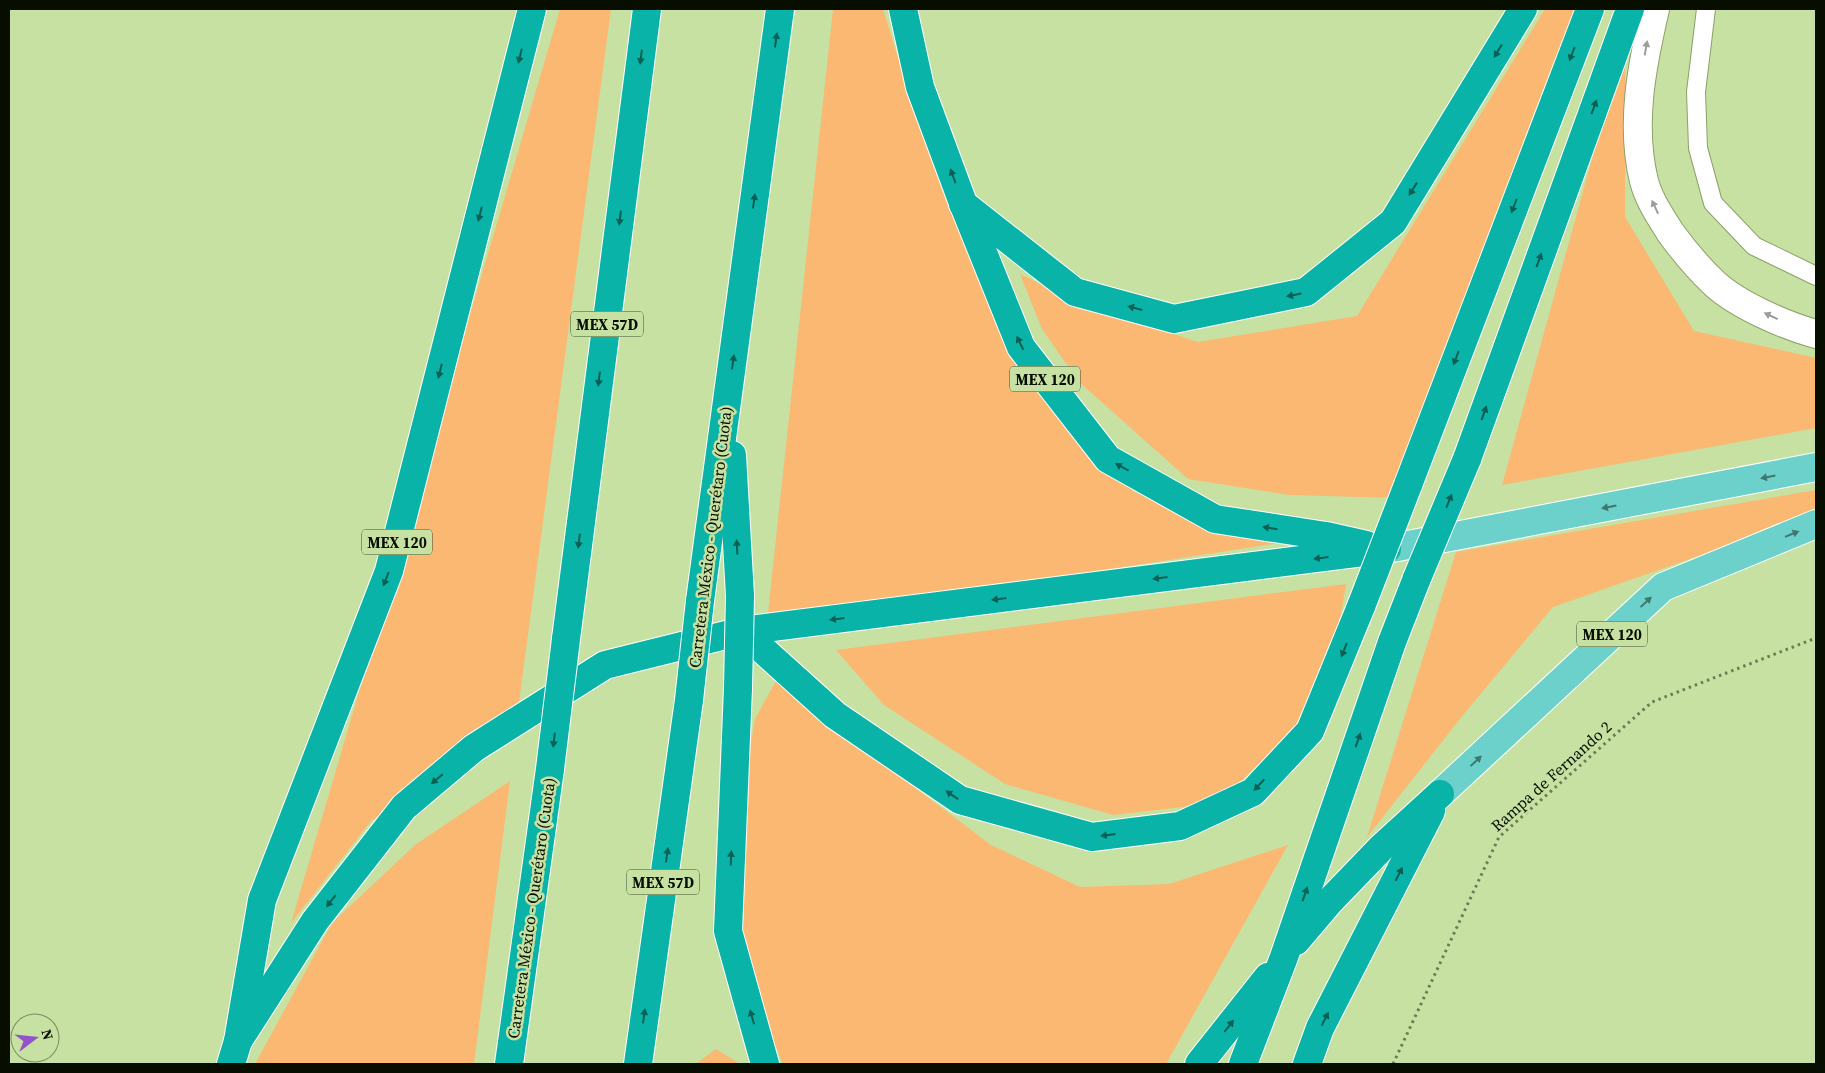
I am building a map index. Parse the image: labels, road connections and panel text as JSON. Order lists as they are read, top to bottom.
{
  "streets": {
    "highway": ["MEX 57D", "MEX 120", "Carretera México - Querétaro (Cuota)"],
    "path": ["Rampa de Fernando 2"]
  },
  "north": "right"
}
